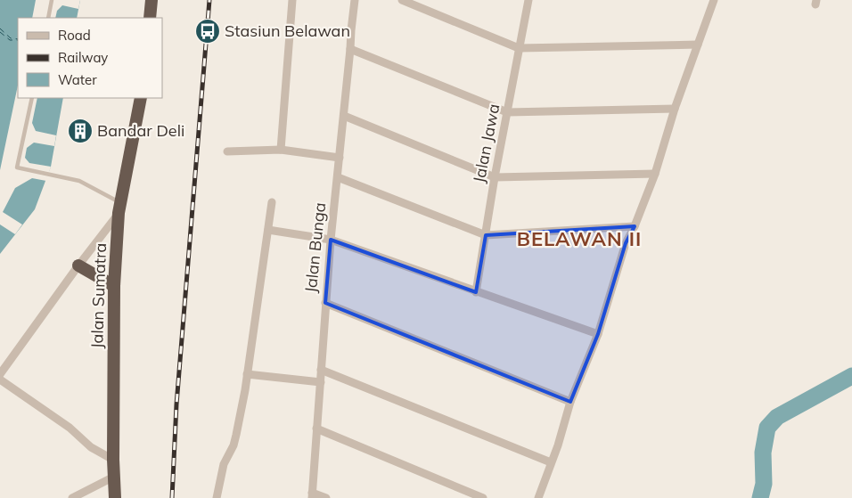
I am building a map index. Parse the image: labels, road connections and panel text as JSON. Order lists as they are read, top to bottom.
{
  "streets": {
    "highway": ["Jalan Sumatra"],
    "street": ["Jalan Jawa", "Jalan Bunga"]
  },
  "districts": ["BELAWAN II"],
  "places": {
    "bus stop": ["Stasiun Belawan"],
    "building": ["Bandar Deli"]
  },
  "legend": ["Road", "Railway", "Water"]
}
